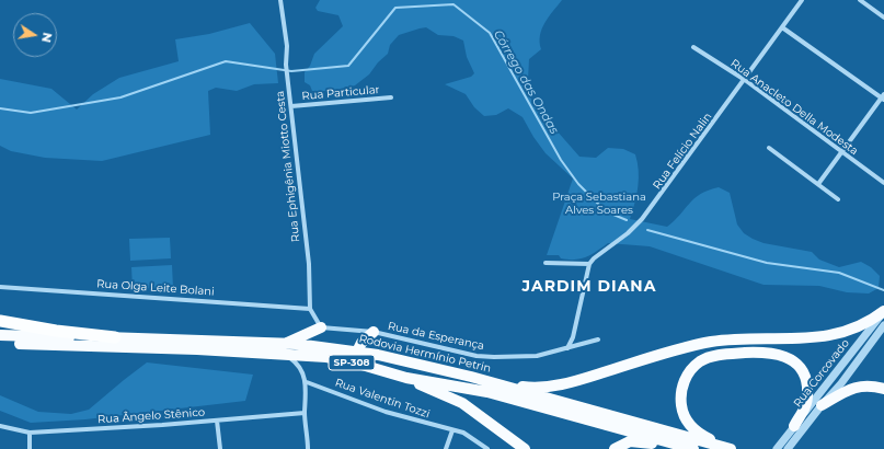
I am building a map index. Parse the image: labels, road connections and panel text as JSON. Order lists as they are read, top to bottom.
{
  "streets": {
    "main road": ["Rodovia Hermínio Petrin", "SP-308"],
    "street": [
      "Rua Particular",
      "Rua Anacleto Della Modesta",
      "Rua Felício Nalin",
      "Rua Ephigênia Miotto Cesta",
      "Rua Olga Leite Bolani",
      "Rua da Esperança",
      "Rua Corcovado",
      "Rua Valentin Tozzi",
      "Rua Ângelo Stênico"
    ]
  },
  "crossings": [
    ["Rua Particular", "Rua Ephigênia Miotto Cesta"],
    ["Rua Anacleto Della Modesta", "Rua Felício Nalin"],
    ["Rua Ephigênia Miotto Cesta", "Rua Olga Leite Bolani"]
  ],
  "districts": ["JARDIM DIANA"],
  "water": ["Córrego das Ondas"],
  "parks": ["Praça Sebastiana Alves Soares"],
  "north": "right"
}
